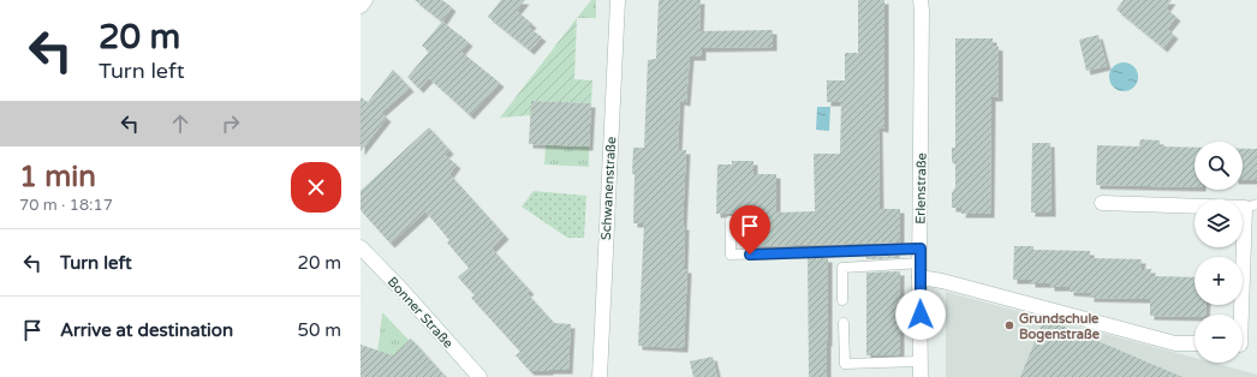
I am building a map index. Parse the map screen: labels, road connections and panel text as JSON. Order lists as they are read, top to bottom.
{
  "streets": {
    "street": ["Schwanenstraße", "Erlenstraße", "Bonner Straße"]
  },
  "places": ["Grundschule Bogenstraße"],
  "page": {
    "turn": ["20 m", "Turn left"],
    "map_buttons": ["+", "−"],
    "heading": ["1 min", "70 m · 18:17"],
    "list": [
      {
        "name": "Turn left",
        "value": "20 m"
      },
      {
        "name": "Arrive at destination",
        "value": "50 m"
      }
    ]
  }
}
